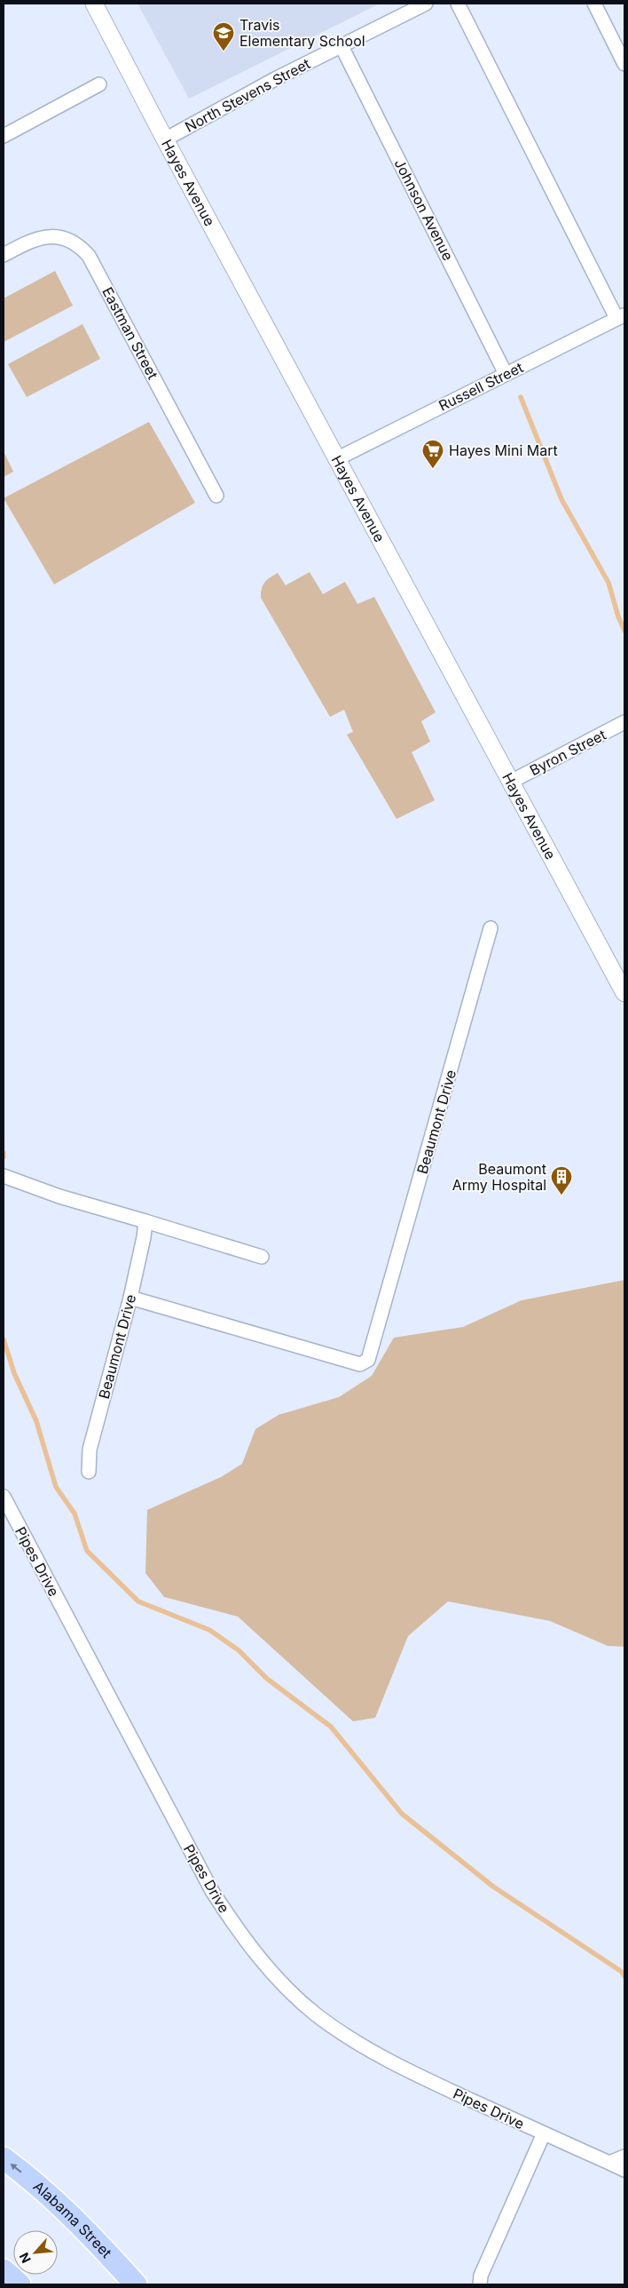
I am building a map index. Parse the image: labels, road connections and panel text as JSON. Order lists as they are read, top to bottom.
{
  "streets": {
    "main road": ["Alabama Street"],
    "street": [
      "North Stevens Street",
      "Hayes Avenue",
      "Johnson Avenue",
      "Eastman Street",
      "Russell Street",
      "Byron Street",
      "Beaumont Drive",
      "Pipes Drive"
    ]
  },
  "crossings": [
    ["North Stevens Street", "Hayes Avenue"],
    ["North Stevens Street", "Johnson Avenue"],
    ["Hayes Avenue", "Russell Street"],
    ["Hayes Avenue", "Byron Street"],
    ["Johnson Avenue", "Russell Street"]
  ],
  "one_way": ["Alabama Street"],
  "places": {
    "school or university": ["Travis Elementary School"],
    "supermarket": ["Hayes Mini Mart"],
    "building": ["Beaumont Army Hospital"]
  },
  "north": "bottom left"
}
